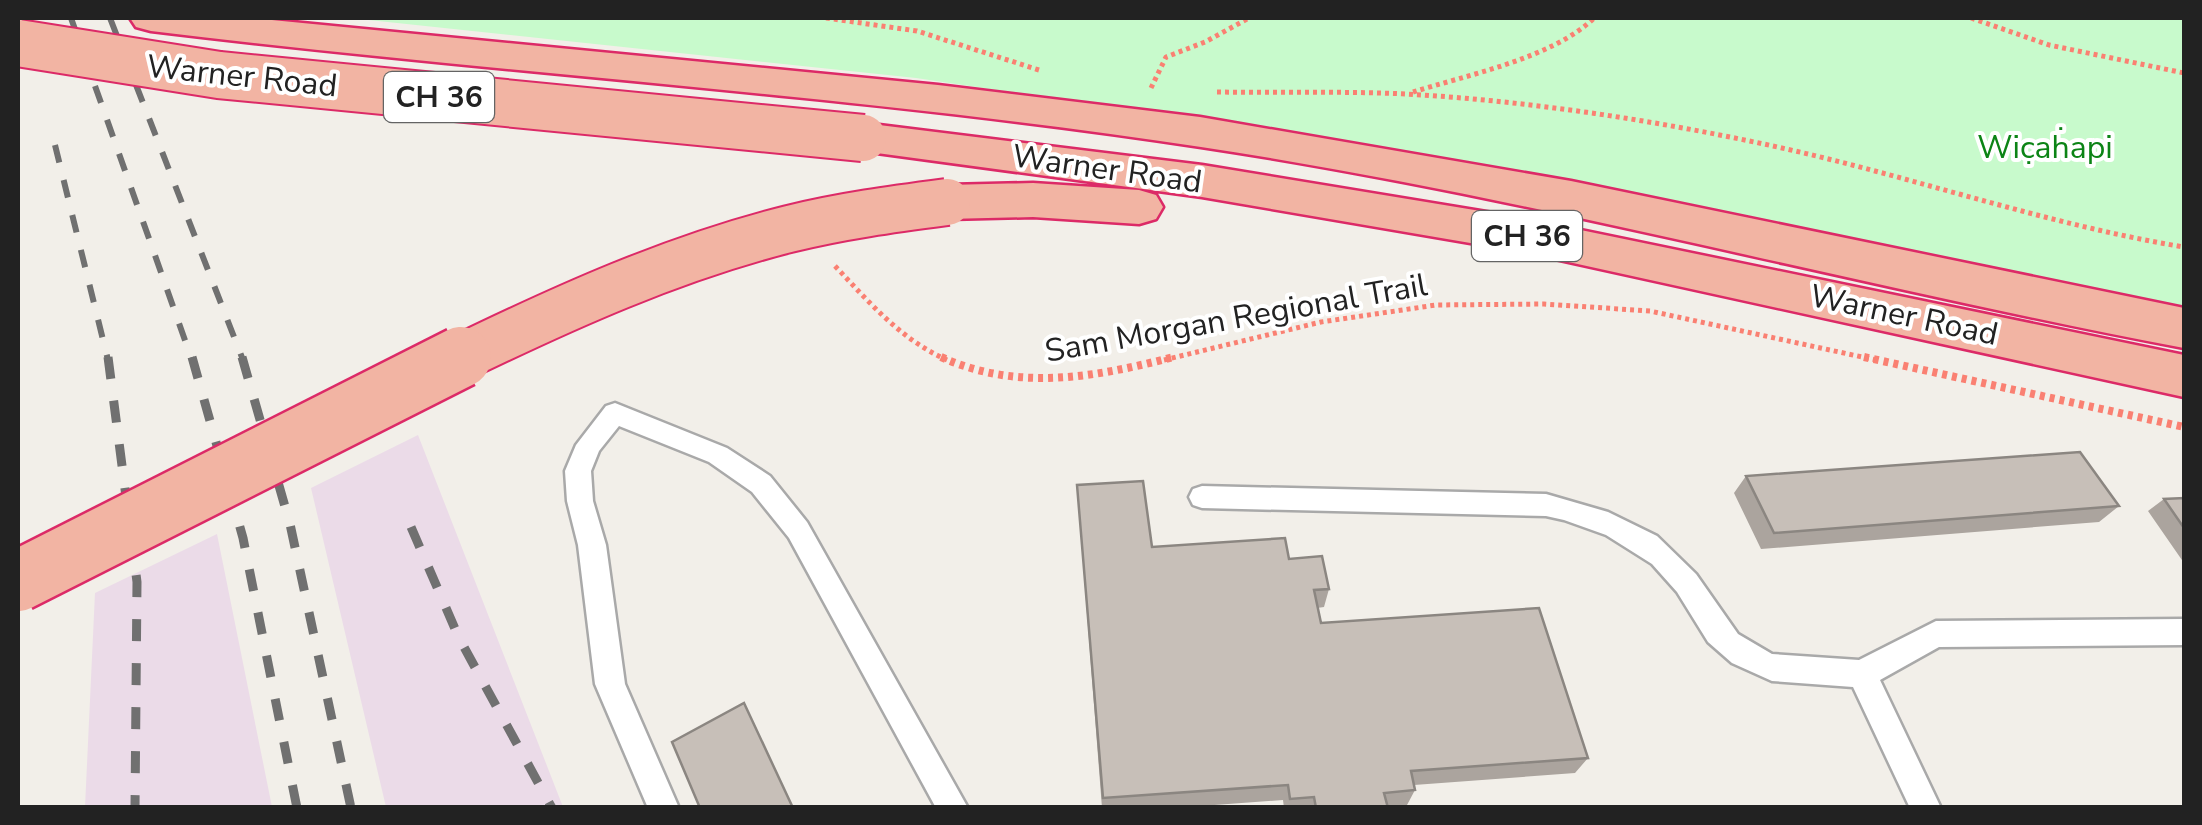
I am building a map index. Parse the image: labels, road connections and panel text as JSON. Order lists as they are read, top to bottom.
{
  "streets": {
    "highway": ["Warner Road", "CH 36"],
    "path": ["Sam Morgan Regional Trail"]
  },
  "parks": ["Wic̣aḣapi"]
}
